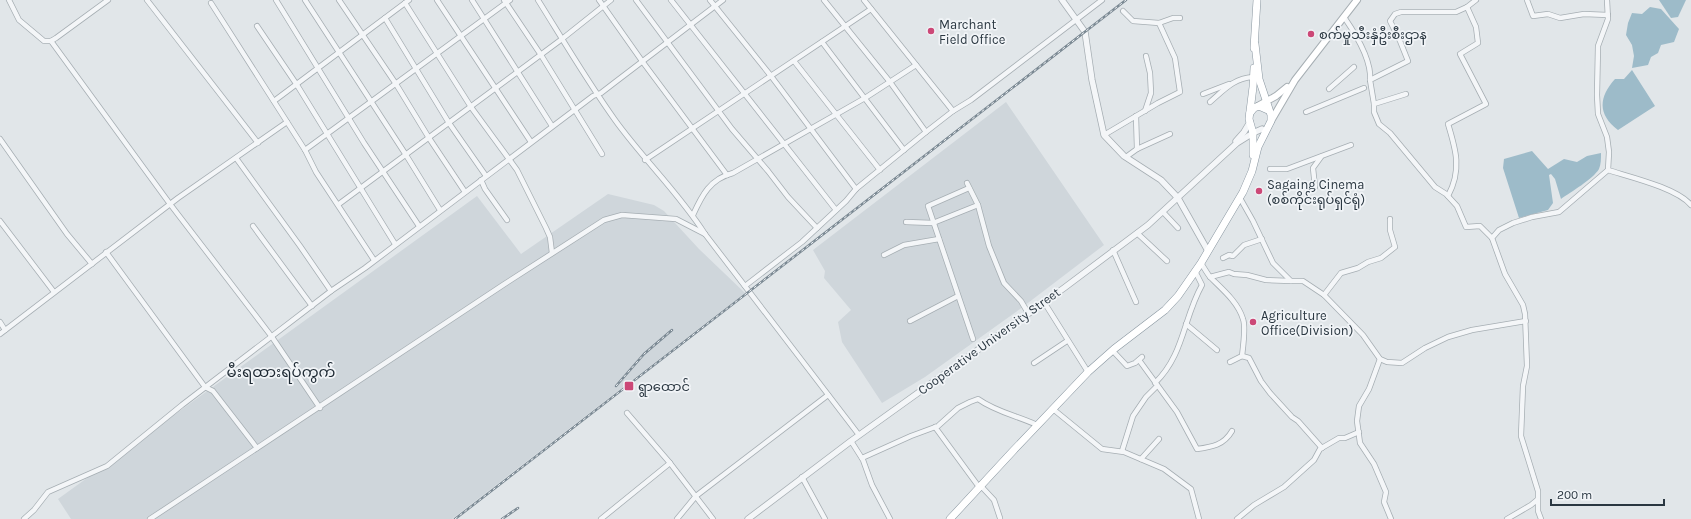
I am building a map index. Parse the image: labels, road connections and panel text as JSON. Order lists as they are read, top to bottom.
{
  "streets": {
    "street": ["Cooperative University Street"]
  },
  "districts": ["မီးရထားရပ်ကွက်"],
  "places": {
    "other": [
      "Marchant Field Office",
      "စက်မှုသီးနှံဦးစီးဌာန",
      "Sagaing Cinema (စစ်ကိုင်းရုပ်ရှင်ရုံ)",
      "Agriculture Office(Division)"
    ],
    "transit": ["ရွာထောင်"]
  },
  "scale_bar": "200 m"
}
